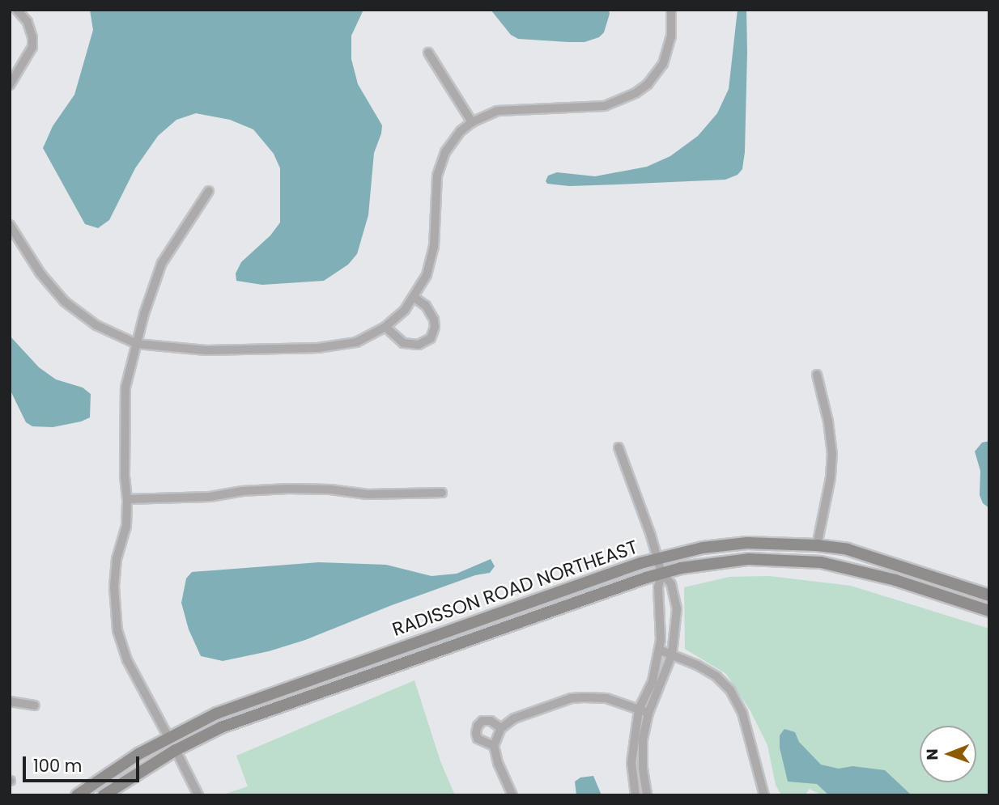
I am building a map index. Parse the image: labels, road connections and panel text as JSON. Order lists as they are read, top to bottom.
{
  "streets": {
    "main road": ["RADISSON ROAD NORTHEAST"]
  },
  "scale_bar": "100 m",
  "north": "left"
}
